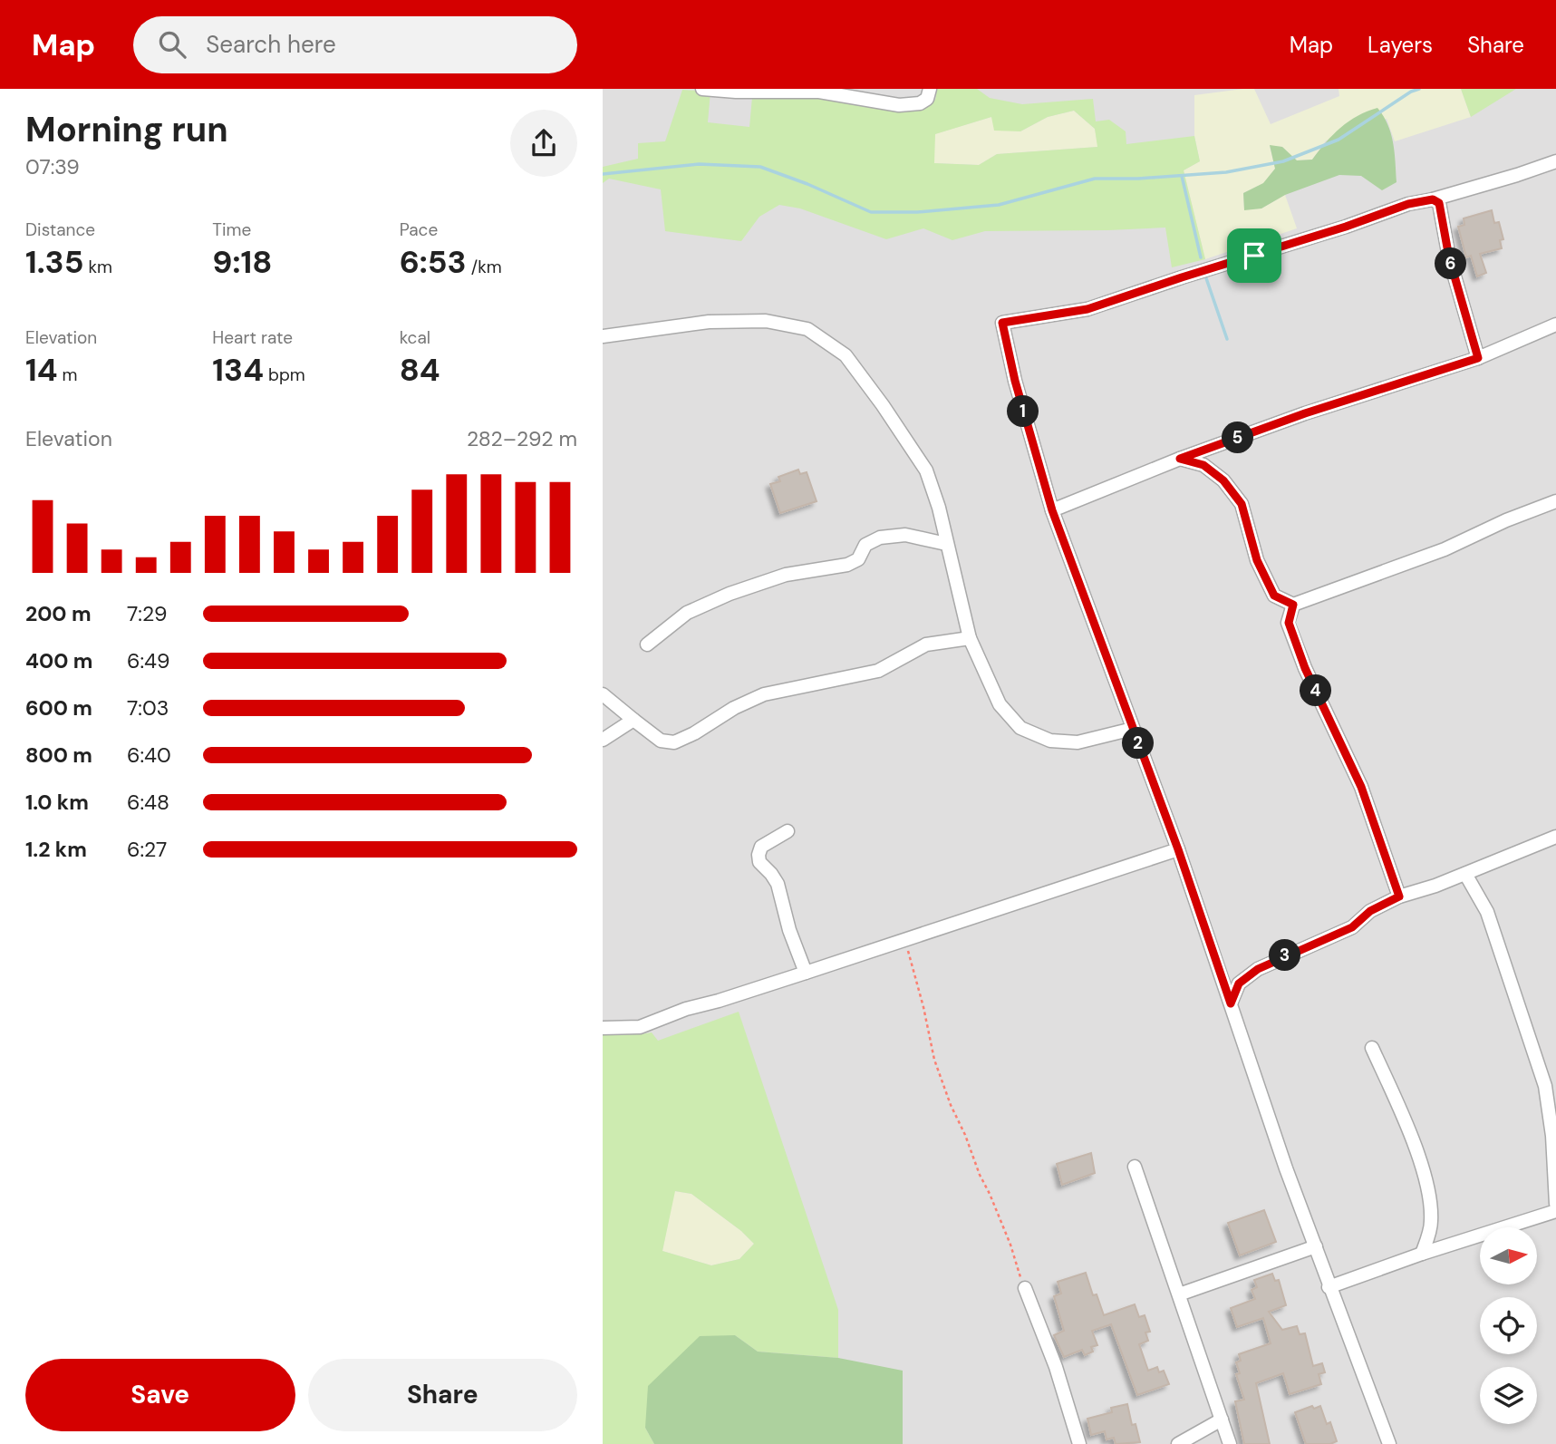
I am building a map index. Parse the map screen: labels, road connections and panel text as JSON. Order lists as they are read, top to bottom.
{
  "north": "right",
  "page": {
    "header": "Map",
    "search": "Search here",
    "nav": ["Map", "Layers", "Share"],
    "heading": ["Morning run", "07:39"],
    "stats": [
      ["Distance", "1.35 km"],
      ["Time", "9:18"],
      ["Pace", "6:53 /km"],
      ["Elevation", "14 m"],
      ["Heart rate", "134 bpm"],
      ["kcal", "84"]
    ],
    "pins": [
      "6",
      "1",
      "5",
      "4",
      "2",
      "3"
    ],
    "chart": ["Elevation", "282–292 m"],
    "list": [
      {
        "name": "200 m",
        "note": "7:29"
      },
      {
        "name": "400 m",
        "note": "6:49"
      },
      {
        "name": "600 m",
        "note": "7:03"
      },
      {
        "name": "800 m",
        "note": "6:40"
      },
      {
        "name": "1.0 km",
        "note": "6:48"
      },
      {
        "name": "1.2 km",
        "note": "6:27"
      }
    ],
    "buttons": ["Save", "Share"]
  }
}
